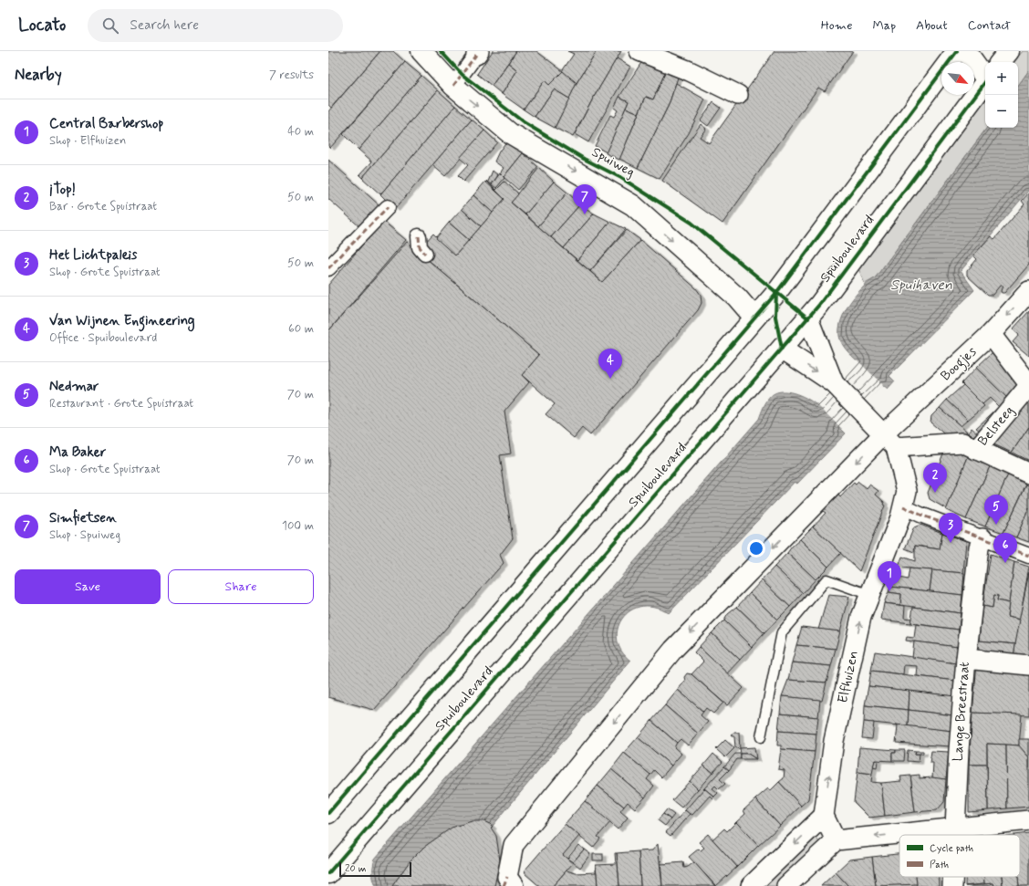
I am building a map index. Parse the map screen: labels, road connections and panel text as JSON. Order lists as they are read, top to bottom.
{
  "streets": {
    "street": [
      "Spuiweg",
      "Spuiboulevard",
      "Boogjes",
      "Belsteeg",
      "Elfhuizen",
      "Lange Breestraat"
    ]
  },
  "crossings": [
    ["Spuiweg", "Spuiboulevard"],
    ["Boogjes", "Elfhuizen"]
  ],
  "one_way": ["Spuiweg", "Elfhuizen"],
  "water": ["Spuihaven"],
  "legend": ["Cycle path", "Path"],
  "scale_bar": "20 m",
  "north": "bottom right",
  "page": {
    "header": "Locato",
    "search": "Search here",
    "nav": [
      "Home",
      "Map",
      "About",
      "Contact"
    ],
    "heading": ["Nearby", "7 results"],
    "map_buttons": ["+", "−"],
    "list": [
      {
        "mark": "1",
        "name": "Central Barbershop",
        "note": "Shop · Elfhuizen",
        "value": "40 m"
      },
      {
        "mark": "2",
        "name": "¡Top!",
        "note": "Bar · Grote Spuistraat",
        "value": "50 m"
      },
      {
        "mark": "3",
        "name": "Het Lichtpaleis",
        "note": "Shop · Grote Spuistraat",
        "value": "50 m"
      },
      {
        "mark": "4",
        "name": "Van Wijnen Engineering",
        "note": "Office · Spuiboulevard",
        "value": "60 m"
      },
      {
        "mark": "5",
        "name": "Nedmar",
        "note": "Restaurant · Grote Spuistraat",
        "value": "70 m"
      },
      {
        "mark": "6",
        "name": "Ma Baker",
        "note": "Shop · Grote Spuistraat",
        "value": "70 m"
      },
      {
        "mark": "7",
        "name": "Simfietsen",
        "note": "Shop · Spuiweg",
        "value": "100 m"
      }
    ],
    "pins": [
      "7",
      "4",
      "2",
      "5",
      "3",
      "6",
      "1"
    ],
    "buttons": ["Save", "Share"],
    "scale": "20 m"
  }
}
